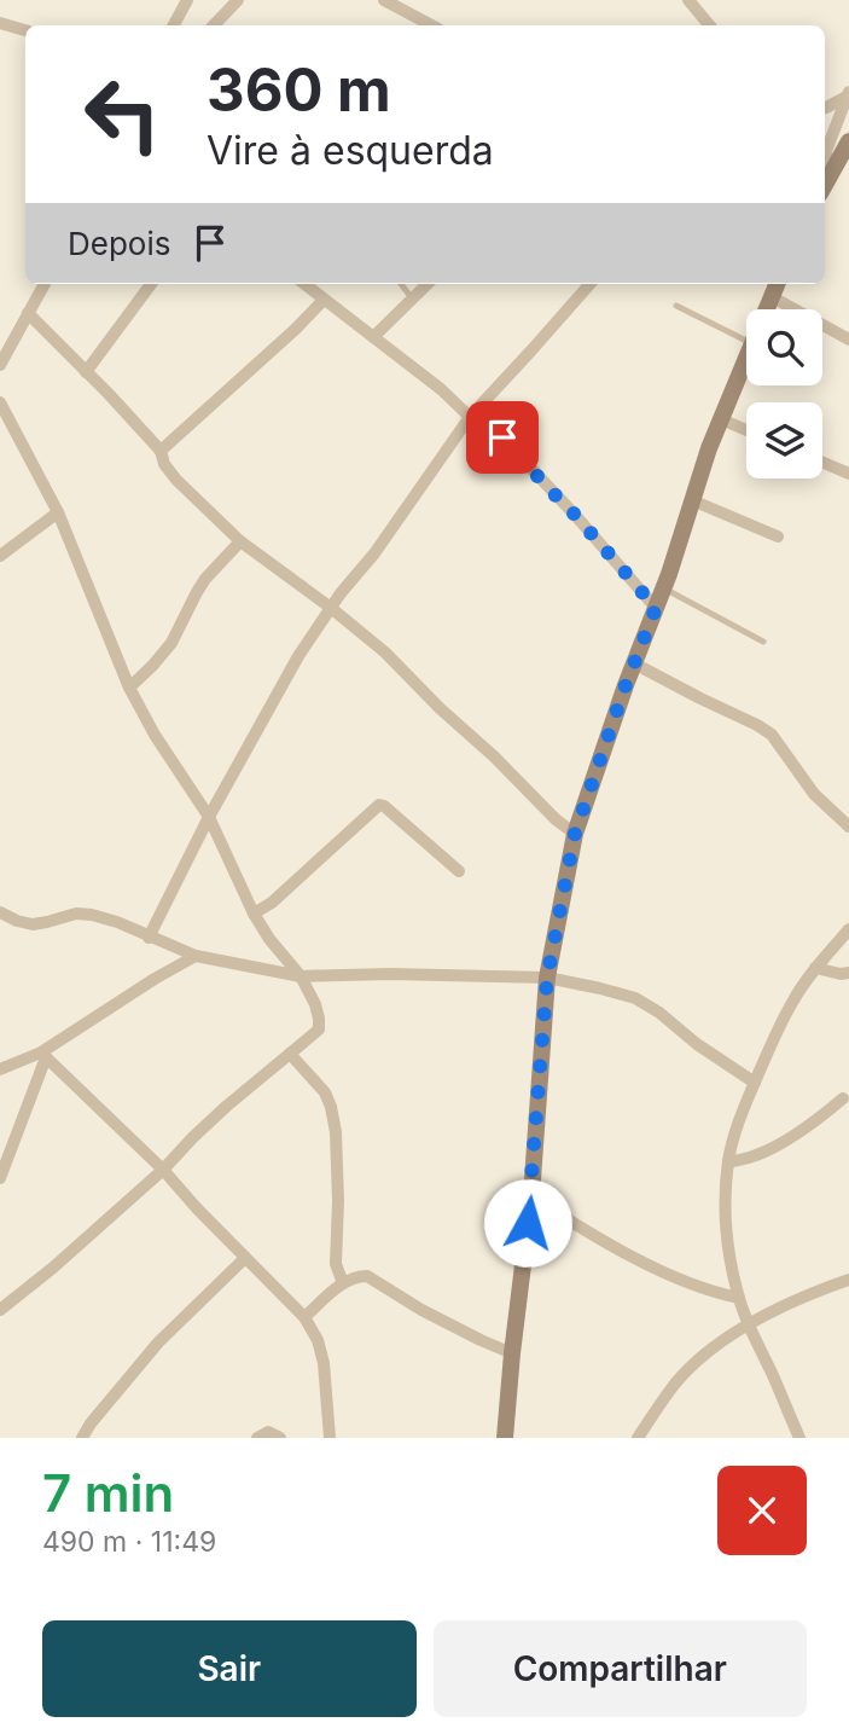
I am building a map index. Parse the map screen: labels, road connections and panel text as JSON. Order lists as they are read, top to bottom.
{
  "page": {
    "turn": ["360 m", "Vire à esquerda"],
    "then": "Depois",
    "heading": ["7 min", "490 m · 11:49"],
    "buttons": ["Sair", "Compartilhar"]
  }
}
